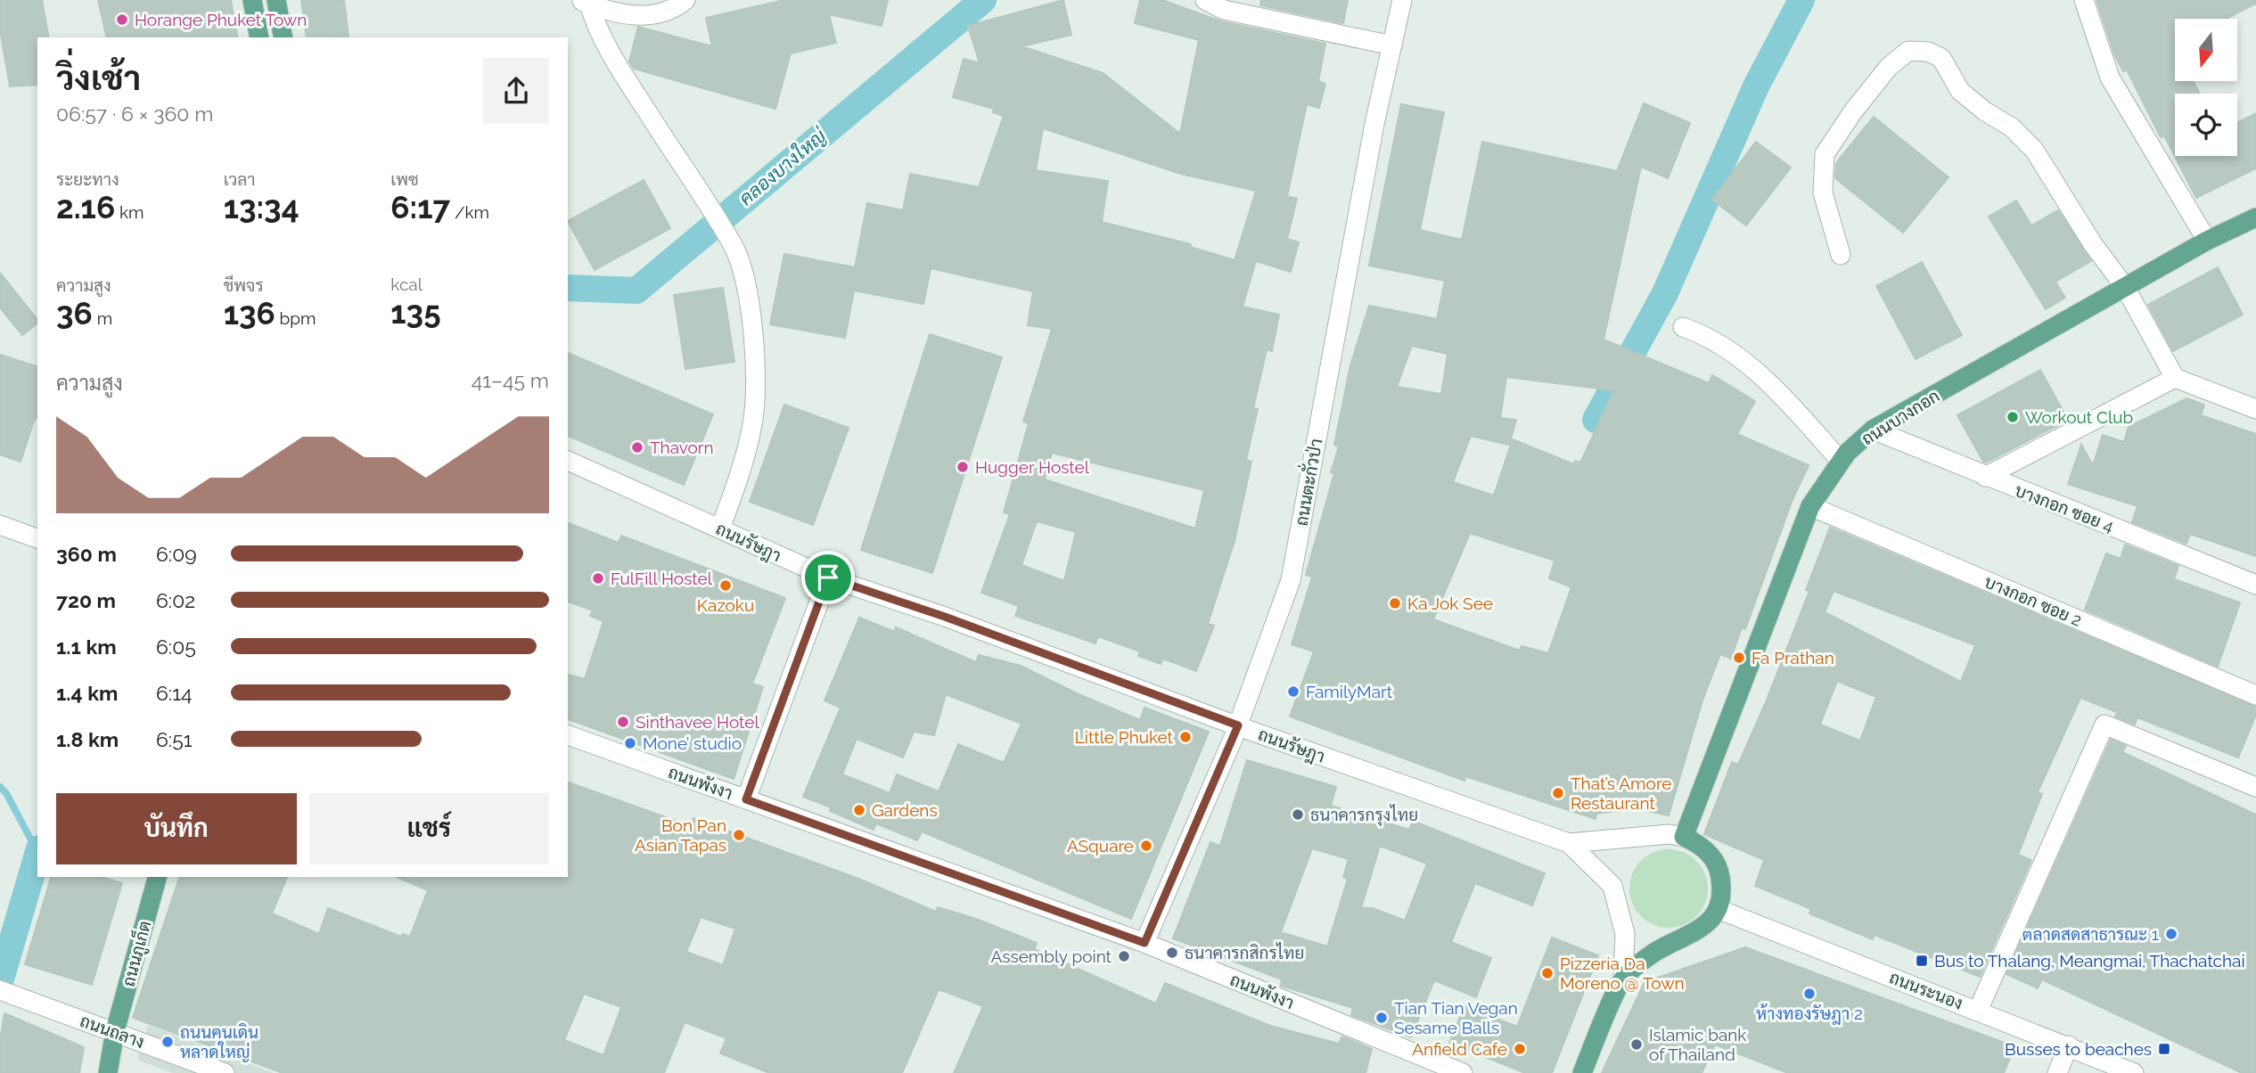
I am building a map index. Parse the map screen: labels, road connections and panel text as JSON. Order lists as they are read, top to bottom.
{
  "streets": {
    "main road": ["ถนนบางกอก", "ถนนภูเก็ต"],
    "street": [
      "ถนนตะกั่วป่า",
      "บางกอก ซอย 4",
      "ถนนรัษฎา",
      "บางกอก ซอย 2",
      "ถนนพังงา",
      "ถนนระนอง",
      "ถนนถลาง"
    ]
  },
  "crossings": [
    ["ถนนบางกอก", "บางกอก ซอย 4"],
    ["ถนนบางกอก", "บางกอก ซอย 2"],
    ["ถนนตะกั่วป่า", "ถนนรัษฎา"],
    ["ถนนตะกั่วป่า", "ถนนพังงา"],
    ["ถนนภูเก็ต", "ถนนถลาง"]
  ],
  "water": ["คลองบางใหญ่"],
  "places": {
    "other": [
      "Horange Phuket Town",
      "Workout Club",
      "Thavorn",
      "Hugger Hostel",
      "FulFill Hostel",
      "Kazoku",
      "Ka Jok See",
      "Fa Prathan",
      "FamilyMart",
      "Sinthavee Hotel",
      "Little Phuket",
      "Mone’ studio",
      "That’s Amore Restaurant",
      "Gardens",
      "ธนาคารกรุงไทย",
      "Bon Pan Asian Tapas",
      "ASquare",
      "ตลาดสดสาธารณะ 1",
      "ธนาคารกสิกรไทย",
      "Assembly point",
      "Pizzeria Da Moreno @ Town",
      "ห้างทองรัษฎา 2",
      "Tian Tian Vegan Sesame Balls",
      "ถนนคนเดิน หลาดใหญ่",
      "Islamic bank of Thailand",
      "Anfield Cafe"
    ],
    "transit": ["Bus to Thalang, Meangmai, Thachatchai", "Busses to beaches"]
  },
  "north": "bottom",
  "page": {
    "heading": ["วิ่งเช้า", "06:57 · 6 × 360 m"],
    "stats": [
      ["ระยะทาง", "2.16 km"],
      ["เวลา", "13:34"],
      ["เพซ", "6:17 /km"],
      ["ความสูง", "36 m"],
      ["ชีพจร", "136 bpm"],
      ["kcal", "135"]
    ],
    "chart": ["ความสูง", "41–45 m"],
    "list": [
      {
        "name": "360 m",
        "note": "6:09"
      },
      {
        "name": "720 m",
        "note": "6:02"
      },
      {
        "name": "1.1 km",
        "note": "6:05"
      },
      {
        "name": "1.4 km",
        "note": "6:14"
      },
      {
        "name": "1.8 km",
        "note": "6:51"
      }
    ],
    "buttons": ["บันทึก", "แชร์"]
  }
}
